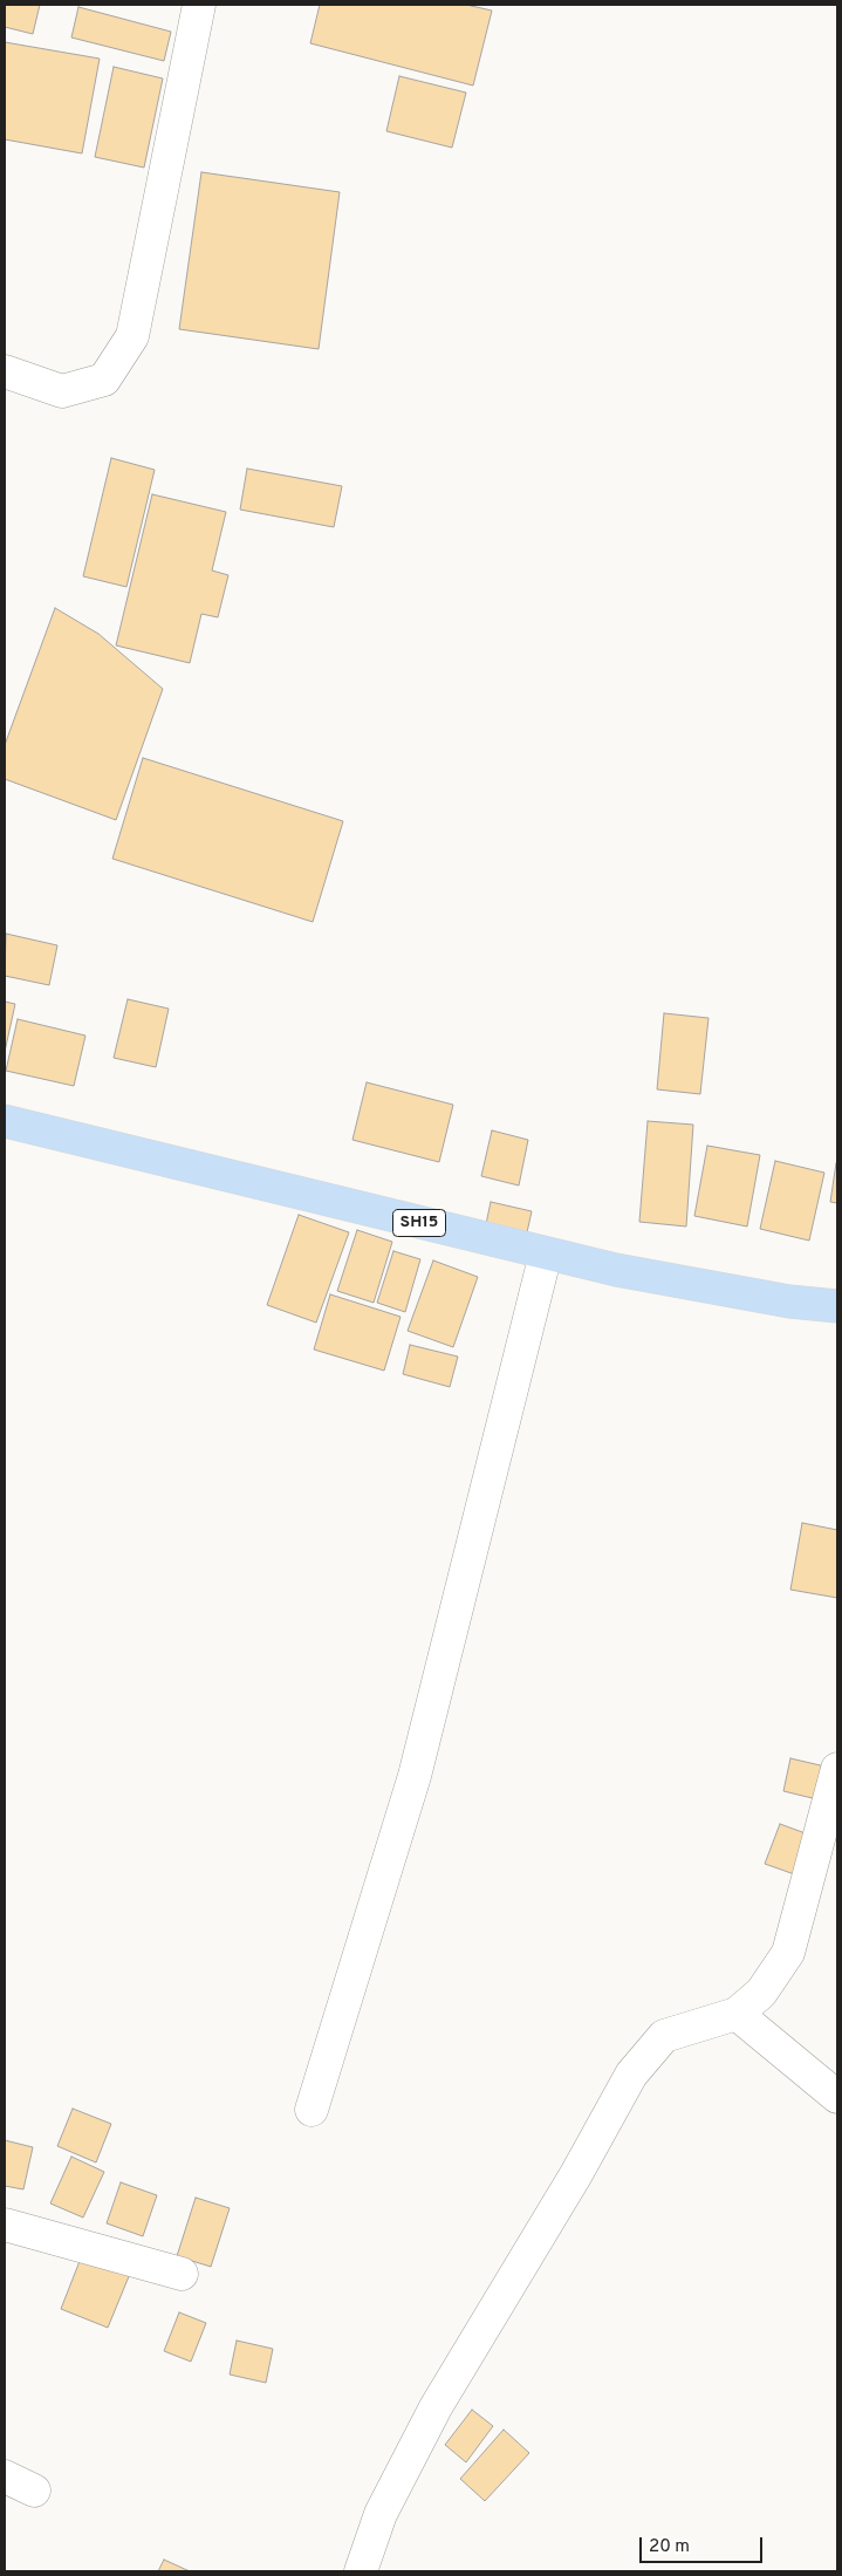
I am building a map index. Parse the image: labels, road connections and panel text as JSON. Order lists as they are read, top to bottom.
{
  "streets": {
    "main road": ["SH15"]
  },
  "scale_bar": "20 m"
}
